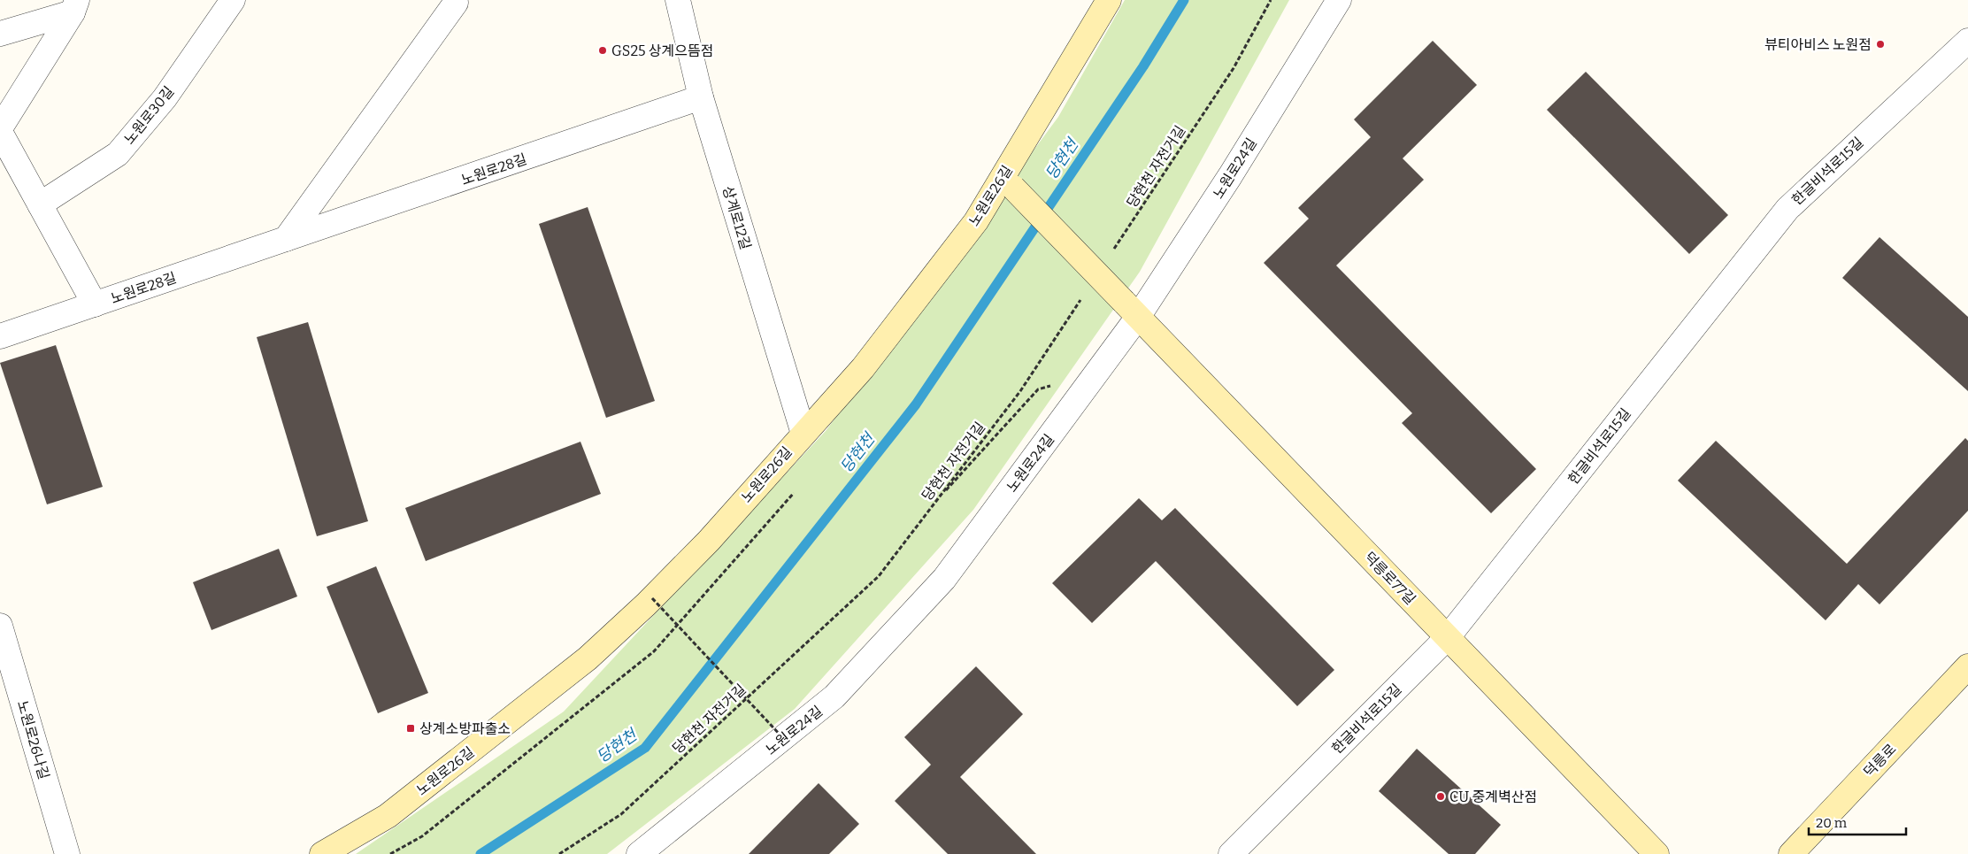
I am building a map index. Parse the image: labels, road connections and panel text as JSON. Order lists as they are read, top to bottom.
{
  "streets": {
    "main road": ["노원로26길", "덕릉로77길", "덕릉로"],
    "street": [
      "노원로30길",
      "노원로24길",
      "노원로28길",
      "한글비석로15길",
      "상계로12길",
      "노원로26나길"
    ],
    "path": ["당현천 자전거길"]
  },
  "crossings": [
    ["노원로24길", "덕릉로77길"],
    ["노원로28길", "상계로12길"],
    ["한글비석로15길", "덕릉로77길"],
    ["노원로26길", "상계로12길"],
    ["노원로26길", "덕릉로77길"]
  ],
  "water": ["당현천"],
  "places": {
    "other": ["뷰티아비스 노원점", "GS25 상계으뜸점", "CU 중계벽산점"],
    "transit": ["상계소방파출소"]
  },
  "scale_bar": "20 m"
}
